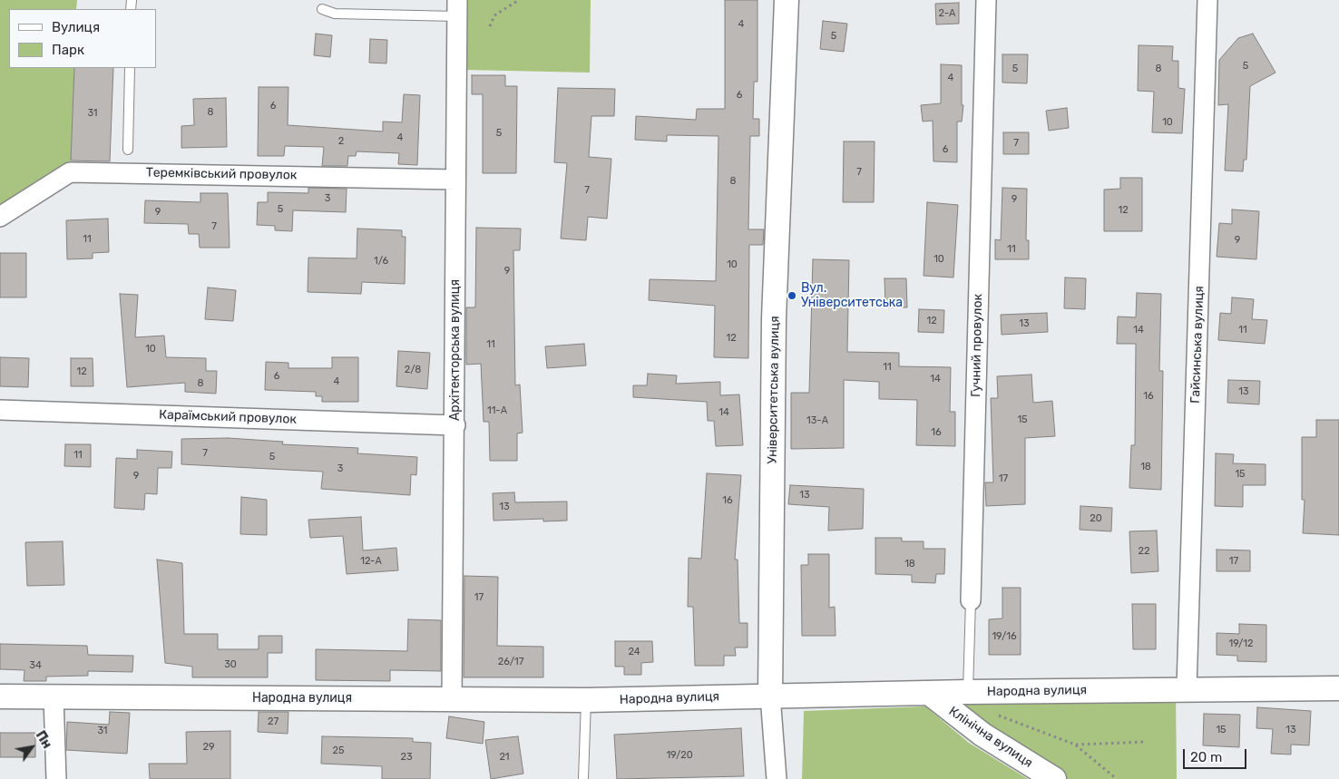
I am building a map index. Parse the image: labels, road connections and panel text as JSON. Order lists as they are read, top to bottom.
{
  "streets": {
    "street": [
      "Теремківський провулок",
      "Гайсинська вулиця",
      "Гучний провулок",
      "Архітекторська вулиця",
      "Університетська вулиця",
      "Караїмський провулок",
      "Народна вулиця",
      "Клінічна вулиця"
    ]
  },
  "crossings": [
    ["Теремківський провулок", "Архітекторська вулиця"],
    ["Гайсинська вулиця", "Народна вулиця"],
    ["Гучний провулок", "Народна вулиця"],
    ["Архітекторська вулиця", "Караїмський провулок"],
    ["Архітекторська вулиця", "Народна вулиця"],
    ["Університетська вулиця", "Народна вулиця"],
    ["Народна вулиця", "Клінічна вулиця"]
  ],
  "places": ["Вул. Університетська"],
  "house_numbers": [
    "2-А",
    "4",
    "5",
    "5",
    "5",
    "8",
    "4",
    "6",
    "6",
    "8",
    "31",
    "10",
    "5",
    "4",
    "2",
    "7",
    "6",
    "7",
    "8",
    "7",
    "3",
    "9",
    "5",
    "12",
    "9",
    "7",
    "11",
    "9",
    "11",
    "10",
    "1/6",
    "10",
    "9",
    "12",
    "13",
    "14",
    "11",
    "12",
    "11",
    "10",
    "11",
    "2/8",
    "12",
    "6",
    "14",
    "4",
    "8",
    "13",
    "16",
    "11-А",
    "14",
    "15",
    "13-А",
    "16",
    "7",
    "11",
    "5",
    "18",
    "3",
    "15",
    "9",
    "17",
    "13",
    "16",
    "13",
    "20",
    "22",
    "12-А",
    "17",
    "18",
    "17",
    "19/16",
    "19/12",
    "24",
    "26/17",
    "30",
    "34",
    "27",
    "15",
    "13",
    "31",
    "29",
    "25",
    "19/20",
    "23",
    "21"
  ],
  "legend": ["Вулиця", "Парк"],
  "scale_bar": "20 m",
  "north": "top right"
}
